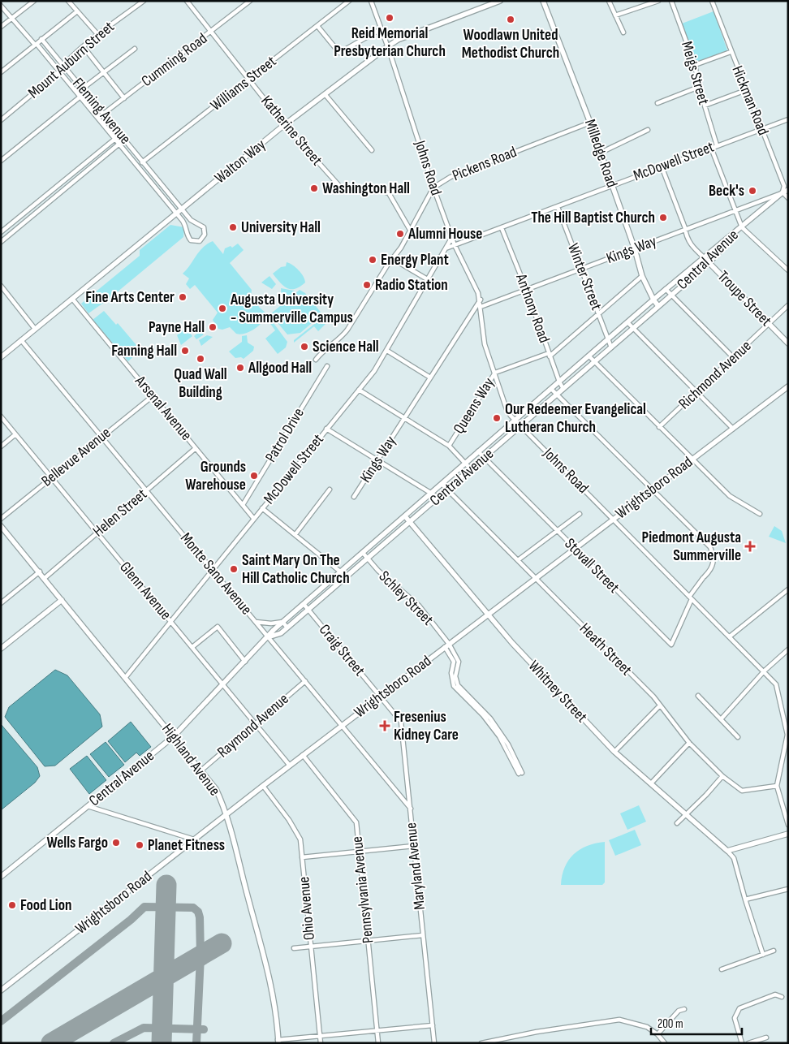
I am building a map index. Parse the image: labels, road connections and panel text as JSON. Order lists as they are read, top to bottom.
{
  "streets": {
    "main road": [
      "Milledge Road",
      "Walton Way",
      "Central Avenue",
      "Troupe Street",
      "Wrightsboro Road",
      "Whitney Street",
      "Highland Avenue"
    ],
    "street": [
      "Mount Auburn Street",
      "Cumming Road",
      "Meigs Street",
      "Williams Street",
      "Hickman Road",
      "Fleming Avenue",
      "Katherine Street",
      "McDowell Street",
      "Pickens Road",
      "Johns Road",
      "Kings Way",
      "Winter Street",
      "Anthony Road",
      "Richmond Avenue",
      "Queens Way",
      "Arsenal Avenue",
      "Patrol Drive",
      "Bellevue Avenue",
      "Helen Street",
      "Stovall Street",
      "Monte Sano Avenue",
      "Glenn Avenue",
      "Schley Street",
      "Heath Street",
      "Craig Street",
      "Raymond Avenue",
      "Maryland Avenue",
      "Pennsylvania Avenue",
      "Ohio Avenue"
    ]
  },
  "crossings": [
    ["Mount Auburn Street", "Fleming Avenue"],
    ["Cumming Road", "Fleming Avenue"],
    ["Cumming Road", "Katherine Street"],
    ["Meigs Street", "McDowell Street"],
    ["Williams Street", "Fleming Avenue"],
    ["Williams Street", "Katherine Street"],
    ["Hickman Road", "McDowell Street"],
    ["Hickman Road", "Kings Way"],
    ["Hickman Road", "Central Avenue"],
    ["Fleming Avenue", "Walton Way"],
    ["Katherine Street", "Walton Way"],
    ["Katherine Street", "Pickens Road"],
    ["Milledge Road", "McDowell Street"],
    ["Milledge Road", "Pickens Road"],
    ["Milledge Road", "Kings Way"],
    ["Milledge Road", "Central Avenue"],
    ["Milledge Road", "Queens Way"],
    ["Walton Way", "Johns Road"],
    ["Walton Way", "Arsenal Avenue"],
    ["Walton Way", "Monte Sano Avenue"],
    ["McDowell Street", "Johns Road"],
    ["McDowell Street", "Winter Street"],
    ["McDowell Street", "Troupe Street"],
    ["McDowell Street", "Anthony Road"],
    ["McDowell Street", "Arsenal Avenue"],
    ["McDowell Street", "Monte Sano Avenue"],
    ["McDowell Street", "Glenn Avenue"],
    ["McDowell Street", "Highland Avenue"],
    ["Pickens Road", "Johns Road"],
    ["Johns Road", "Kings Way"],
    ["Johns Road", "Central Avenue"],
    ["Johns Road", "Queens Way"],
    ["Johns Road", "Wrightsboro Road"],
    ["Johns Road", "Stovall Street"],
    ["Johns Road", "Heath Street"],
    ["Kings Way", "Central Avenue"],
    ["Kings Way", "Winter Street"],
    ["Kings Way", "Troupe Street"],
    ["Kings Way", "Anthony Road"],
    ["Central Avenue", "Winter Street"],
    ["Central Avenue", "Troupe Street"],
    ["Central Avenue", "Anthony Road"],
    ["Central Avenue", "Stovall Street"],
    ["Central Avenue", "Monte Sano Avenue"],
    ["Central Avenue", "Glenn Avenue"],
    ["Central Avenue", "Schley Street"],
    ["Central Avenue", "Heath Street"],
    ["Central Avenue", "Craig Street"],
    ["Central Avenue", "Whitney Street"],
    ["Central Avenue", "Highland Avenue"],
    ["Winter Street", "Queens Way"],
    ["Troupe Street", "Richmond Avenue"],
    ["Anthony Road", "Queens Way"],
    ["Arsenal Avenue", "Patrol Drive"],
    ["Arsenal Avenue", "Bellevue Avenue"],
    ["Arsenal Avenue", "Helen Street"],
    ["Bellevue Avenue", "Monte Sano Avenue"],
    ["Bellevue Avenue", "Glenn Avenue"],
    ["Wrightsboro Road", "Stovall Street"],
    ["Wrightsboro Road", "Monte Sano Avenue"],
    ["Wrightsboro Road", "Glenn Avenue"],
    ["Wrightsboro Road", "Schley Street"],
    ["Wrightsboro Road", "Heath Street"],
    ["Wrightsboro Road", "Craig Street"],
    ["Wrightsboro Road", "Whitney Street"],
    ["Wrightsboro Road", "Highland Avenue"],
    ["Wrightsboro Road", "Maryland Avenue"],
    ["Wrightsboro Road", "Pennsylvania Avenue"],
    ["Wrightsboro Road", "Ohio Avenue"],
    ["Helen Street", "Monte Sano Avenue"],
    ["Helen Street", "Glenn Avenue"],
    ["Helen Street", "Highland Avenue"],
    ["Monte Sano Avenue", "Raymond Avenue"],
    ["Monte Sano Avenue", "Maryland Avenue"],
    ["Glenn Avenue", "Raymond Avenue"],
    ["Craig Street", "Maryland Avenue"],
    ["Raymond Avenue", "Highland Avenue"]
  ],
  "places": {
    "other": [
      "Reid Memorial Presbyterian Church",
      "Woodlawn United Methodist Church",
      "Washington Hall",
      "Beck's",
      "The Hill Baptist Church",
      "University Hall",
      "Alumni House",
      "Energy Plant",
      "Radio Station",
      "Fine Arts Center",
      "Augusta University - Summerville Campus",
      "Payne Hall",
      "Science Hall",
      "Fanning Hall",
      "Quad Wall Building",
      "Allgood Hall",
      "Our Redeemer Evangelical Lutheran Church",
      "Grounds Warehouse",
      "Saint Mary On The Hill Catholic Church",
      "Wells Fargo",
      "Planet Fitness",
      "Food Lion"
    ],
    "health": ["Piedmont Augusta Summerville", "Fresenius Kidney Care"]
  },
  "scale_bar": "200 m"
}
